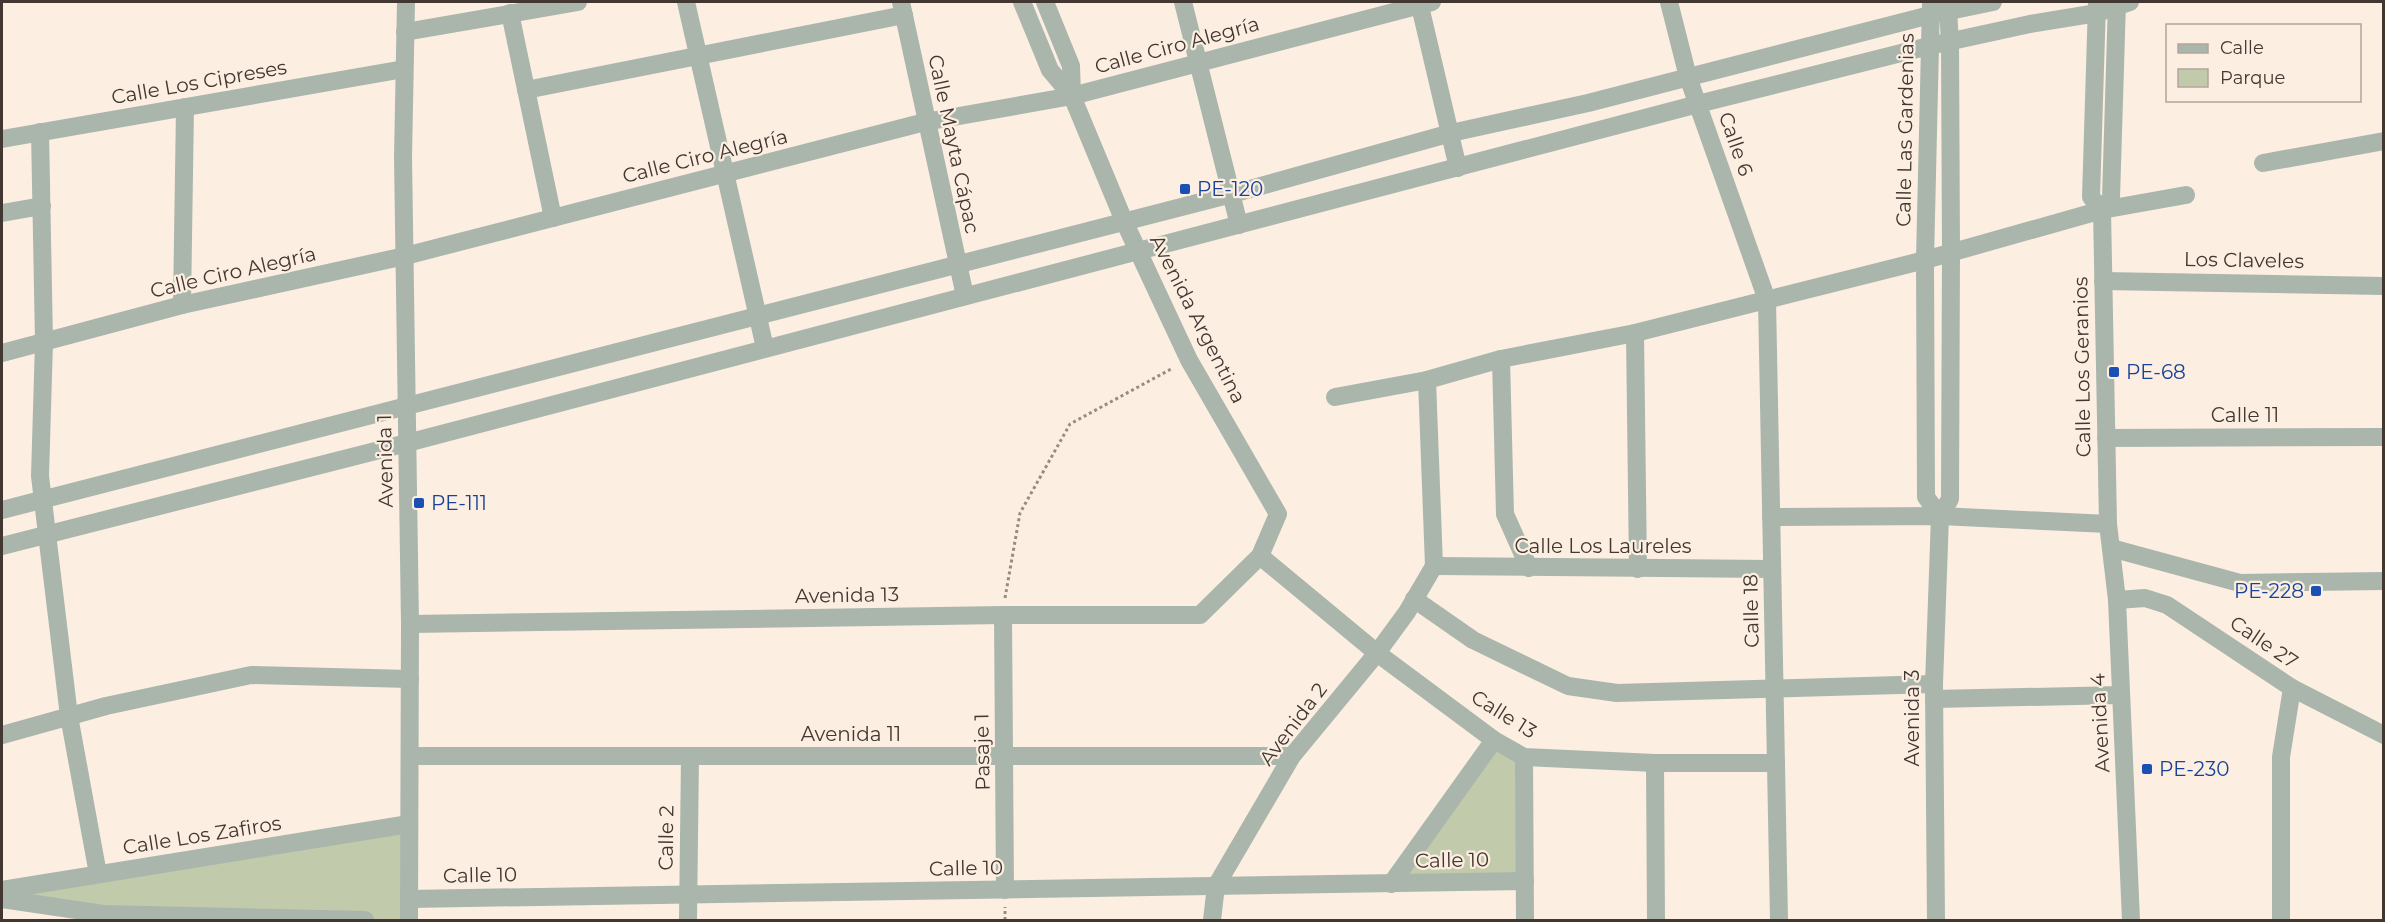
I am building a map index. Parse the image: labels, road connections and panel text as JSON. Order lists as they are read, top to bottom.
{
  "streets": {
    "street": [
      "Calle Ciro Alegría",
      "Calle Los Cipreses",
      "Calle Las Gardenias",
      "Calle Mayta Cápac",
      "Calle 6",
      "Los Claveles",
      "Avenida Argentina",
      "Calle Los Geranios",
      "Calle 11",
      "Avenida 1",
      "Calle Los Laureles",
      "Avenida 13",
      "Calle 18",
      "Calle 27",
      "Calle 13",
      "Avenida 3",
      "Avenida 4",
      "Avenida 2",
      "Avenida 11",
      "Pasaje 1",
      "Calle Los Zafiros",
      "Calle 2",
      "Calle 10"
    ]
  },
  "crossings": [
    ["Calle Ciro Alegría", "Calle Mayta Cápac"],
    ["Calle Ciro Alegría", "Avenida Argentina"],
    ["Calle Ciro Alegría", "Avenida 1"],
    ["Calle Los Cipreses", "Avenida 1"],
    ["Calle 6", "Calle 18"],
    ["Los Claveles", "Calle Los Geranios"],
    ["Avenida Argentina", "Avenida 13"],
    ["Avenida Argentina", "Calle 13"],
    ["Calle Los Geranios", "Calle 11"],
    ["Calle Los Geranios", "Avenida 4"],
    ["Avenida 1", "Avenida 13"],
    ["Avenida 1", "Avenida 11"],
    ["Avenida 1", "Calle Los Zafiros"],
    ["Avenida 1", "Calle 10"],
    ["Calle Los Laureles", "Calle 18"],
    ["Calle Los Laureles", "Avenida 2"],
    ["Avenida 13", "Calle 13"],
    ["Avenida 13", "Pasaje 1"],
    ["Calle 18", "Calle 13"],
    ["Calle 27", "Avenida 4"],
    ["Calle 13", "Avenida 2"],
    ["Avenida 2", "Avenida 11"],
    ["Avenida 2", "Calle 10"],
    ["Avenida 11", "Pasaje 1"],
    ["Avenida 11", "Calle 2"],
    ["Pasaje 1", "Calle 10"],
    ["Calle 2", "Calle 10"]
  ],
  "places": {
    "transit": [
      "PE-120",
      "PE-68",
      "PE-111",
      "PE-228",
      "PE-230"
    ]
  },
  "legend": ["Calle", "Parque"]
}
